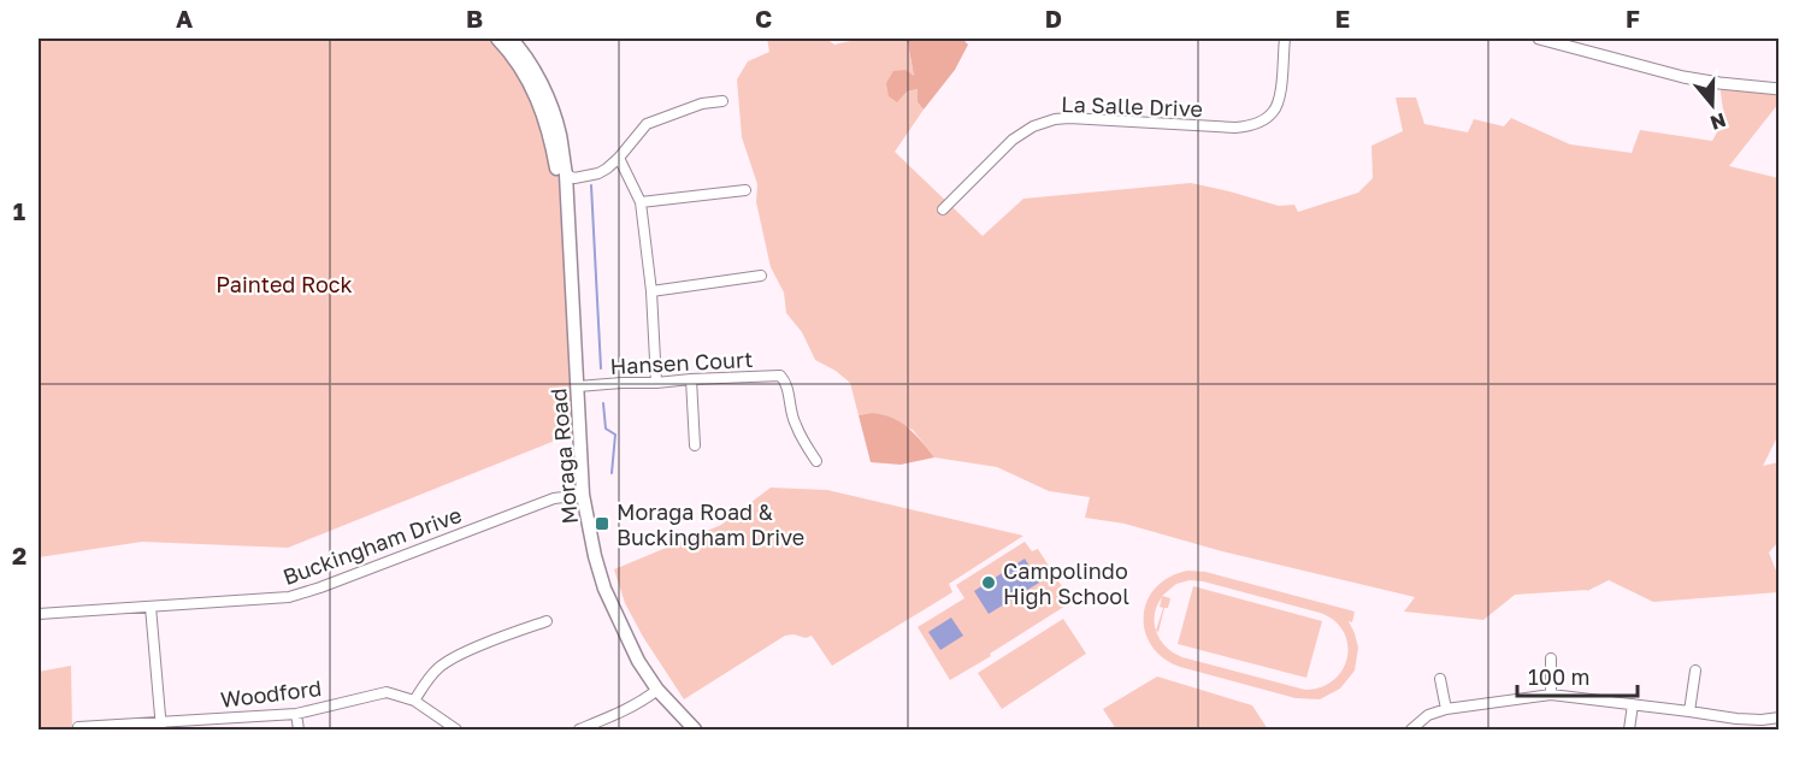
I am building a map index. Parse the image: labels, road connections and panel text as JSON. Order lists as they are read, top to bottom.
{
  "streets": {
    "main road": ["Moraga Road"],
    "street": [
      "La Salle Drive",
      "Hansen Court",
      "Buckingham Drive",
      "Woodford"
    ]
  },
  "crossings": [
    ["Hansen Court", "Moraga Road"],
    ["Moraga Road", "Buckingham Drive"]
  ],
  "parks": ["Painted Rock"],
  "places": {
    "transit": ["Moraga Road & Buckingham Drive"],
    "other": ["Campolindo High School"]
  },
  "scale_bar": "100 m",
  "north": "bottom",
  "grid": {
    "columns": [
      "A",
      "B",
      "C",
      "D",
      "E",
      "F"
    ],
    "rows": ["1", "2"]
  }
}
